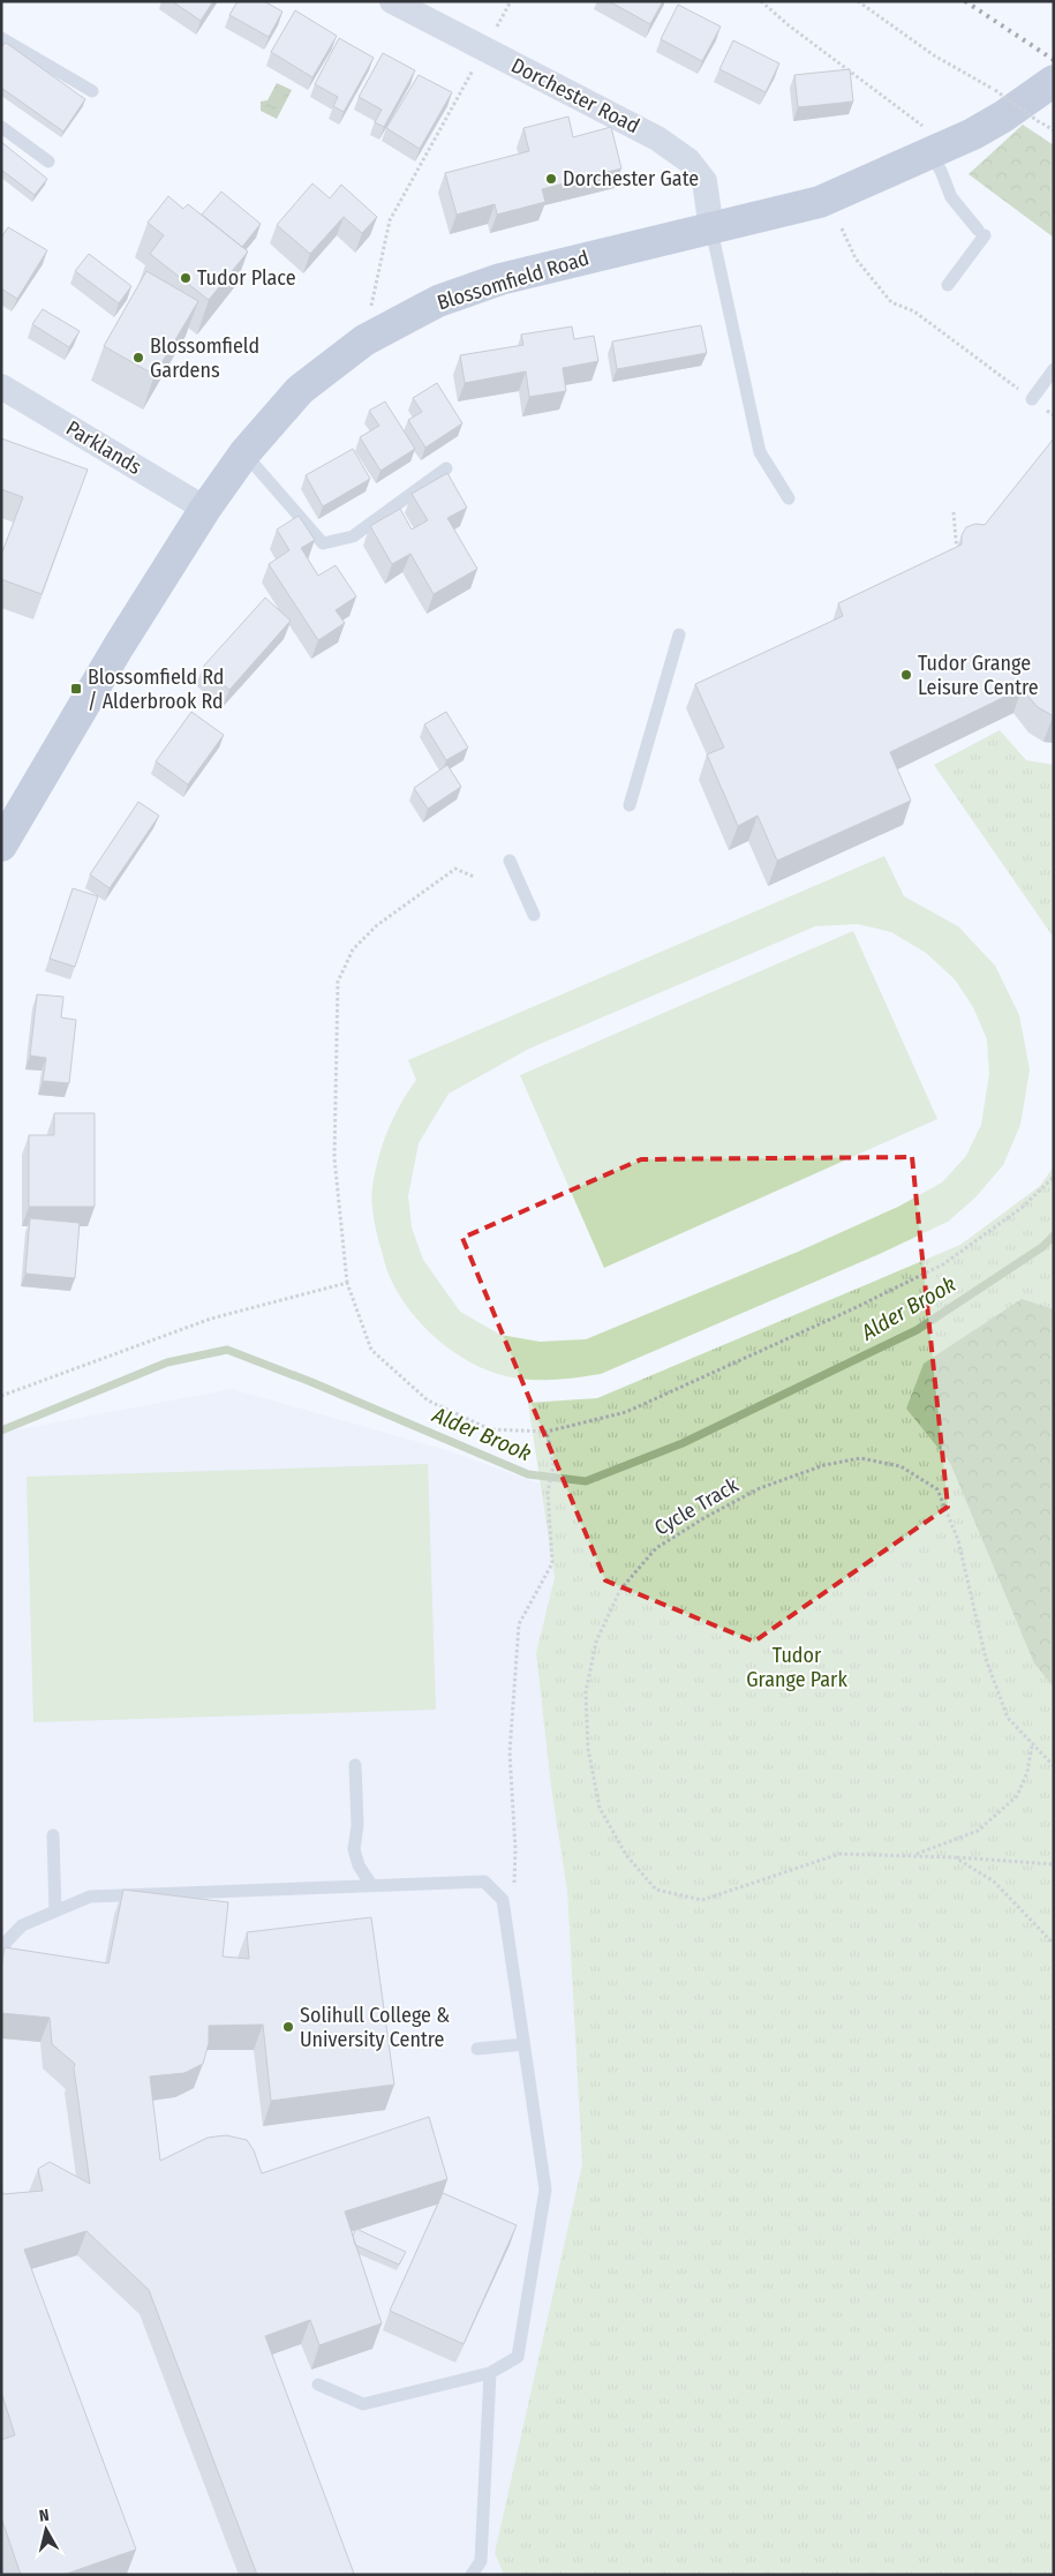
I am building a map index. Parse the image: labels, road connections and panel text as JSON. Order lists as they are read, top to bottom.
{
  "streets": {
    "main road": ["Blossomfield Road"],
    "street": ["Dorchester Road", "Parklands"],
    "path": ["Cycle Track"]
  },
  "crossings": [
    ["Dorchester Road", "Blossomfield Road"],
    ["Blossomfield Road", "Parklands"]
  ],
  "water": ["Alder Brook"],
  "parks": ["Tudor Grange Park"],
  "places": {
    "other": [
      "Dorchester Gate",
      "Tudor Place",
      "Blossomfield Gardens",
      "Tudor Grange Leisure Centre",
      "Solihull College & University Centre"
    ],
    "transit": ["Blossomfield Rd / Alderbrook Rd"]
  },
  "north": "top"
}
